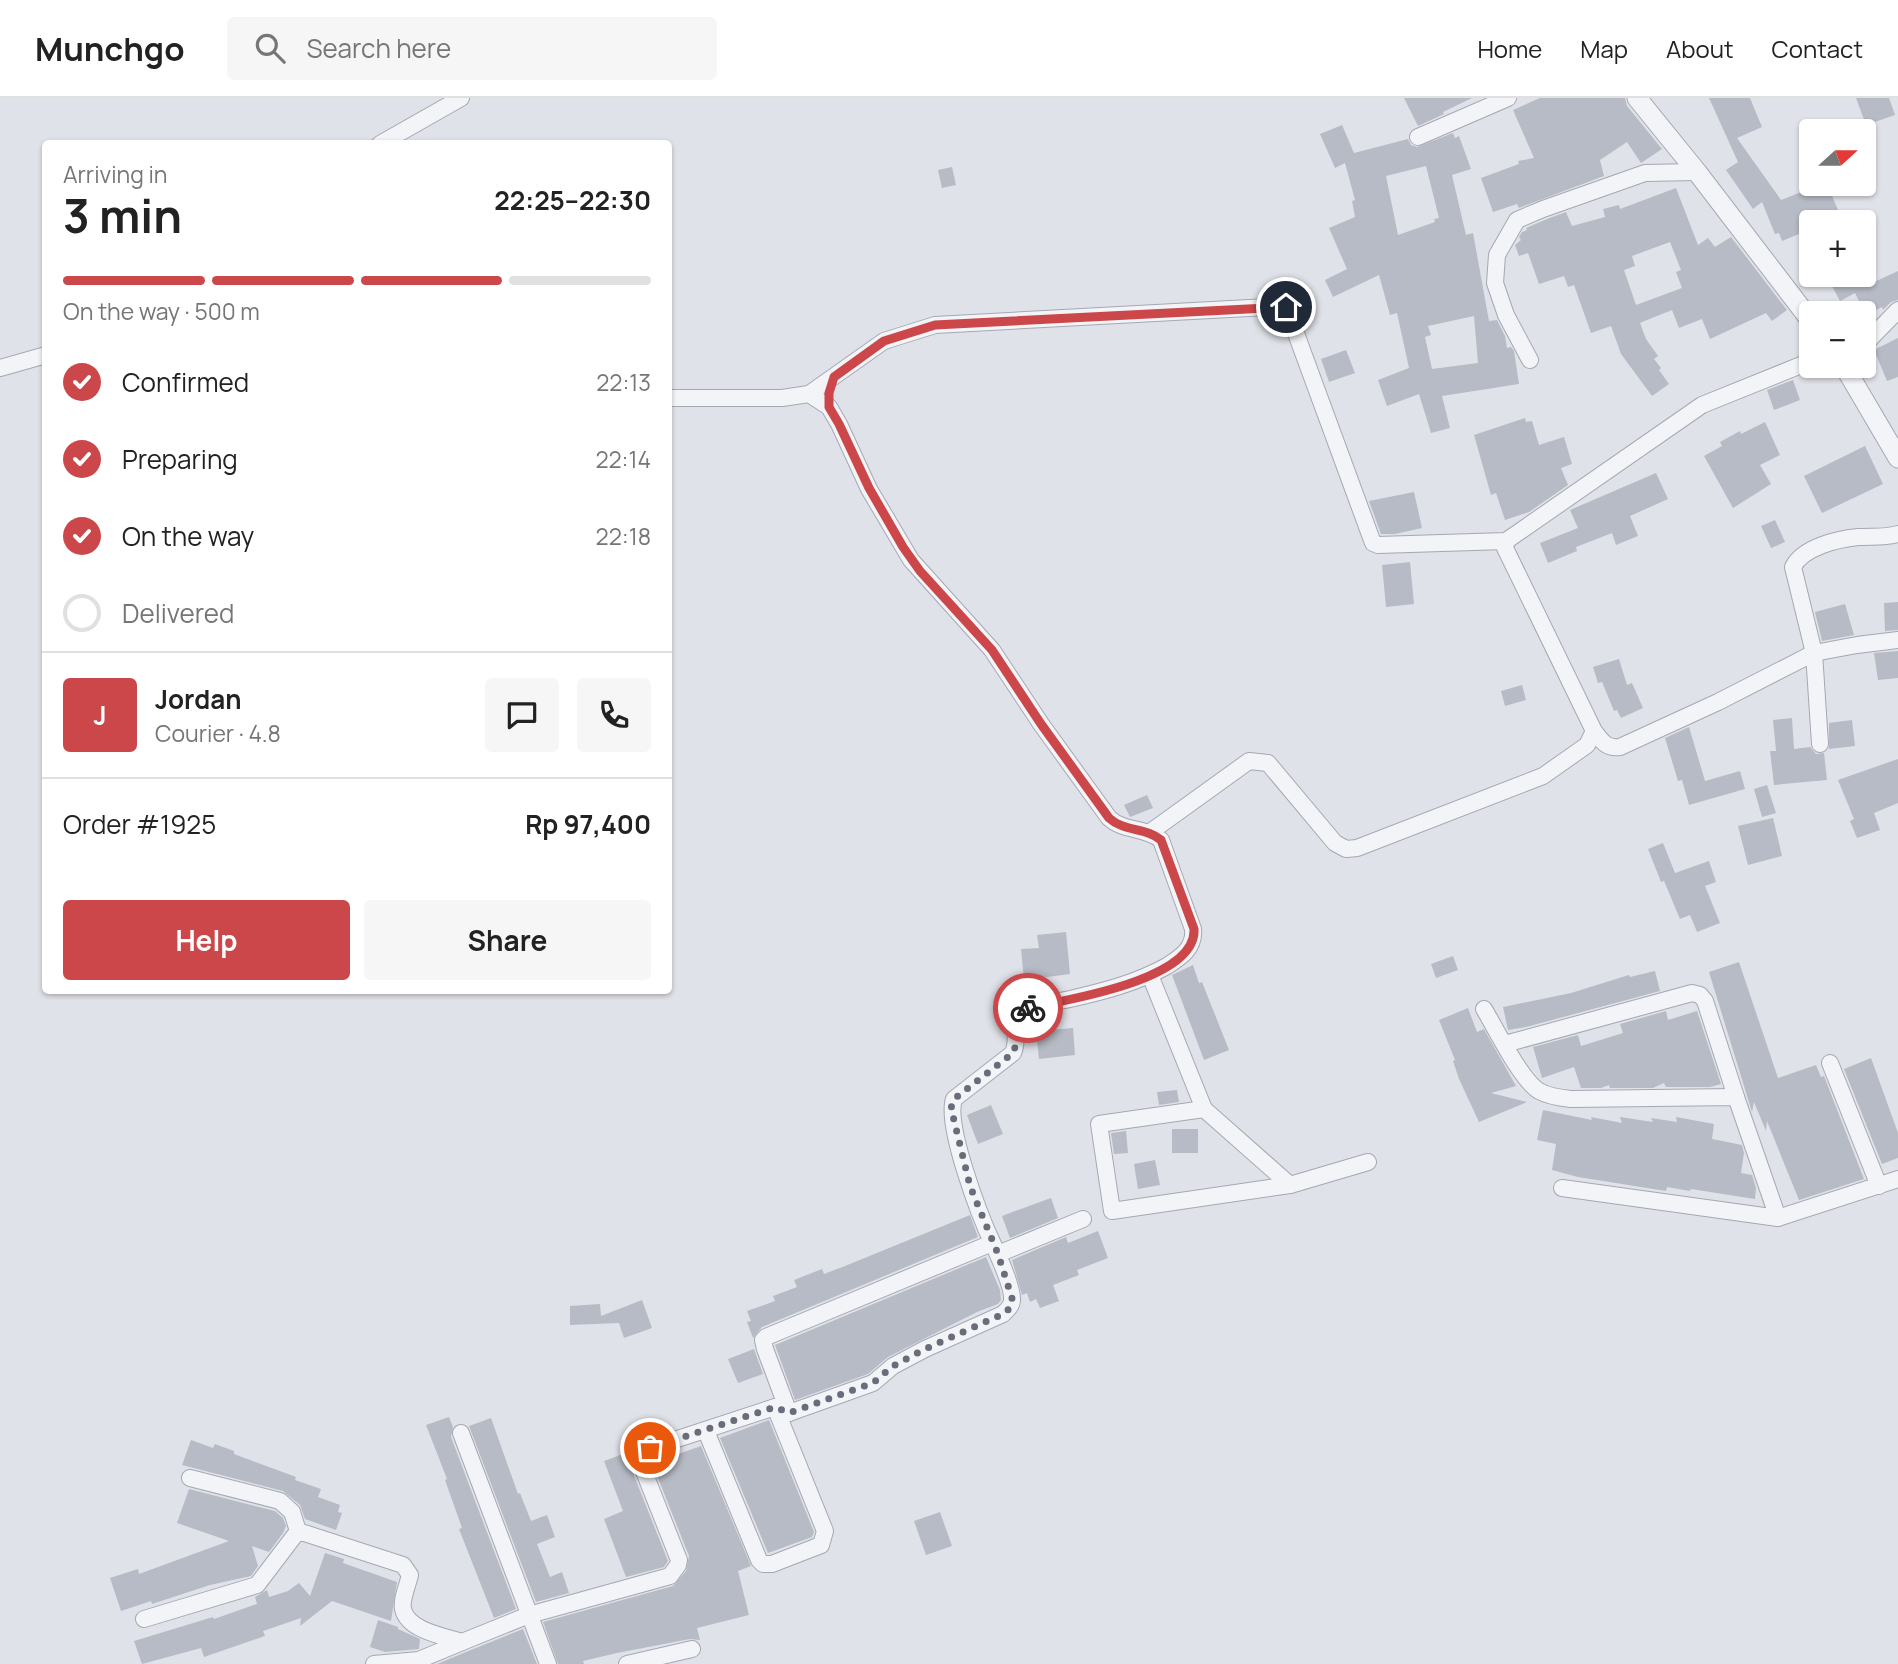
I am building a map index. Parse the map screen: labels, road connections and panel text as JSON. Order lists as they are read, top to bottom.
{
  "north": "right",
  "page": {
    "header": "Munchgo",
    "search": "Search here",
    "nav": [
      "Home",
      "Map",
      "About",
      "Contact"
    ],
    "map_buttons": ["+", "−"],
    "heading": ["3 min", "Arriving in", "22:25–22:30"],
    "panel": [
      "Jordan",
      "Courier · 4.8",
      "Order #1925",
      "Rp 97,400"
    ],
    "bar": "On the way · 500 m",
    "list": [
      ["Confirmed", "22:13"],
      ["Preparing", "22:14"],
      ["On the way", "22:18"],
      "Delivered"
    ],
    "round": "J",
    "buttons": ["Help", "Share"]
  }
}
